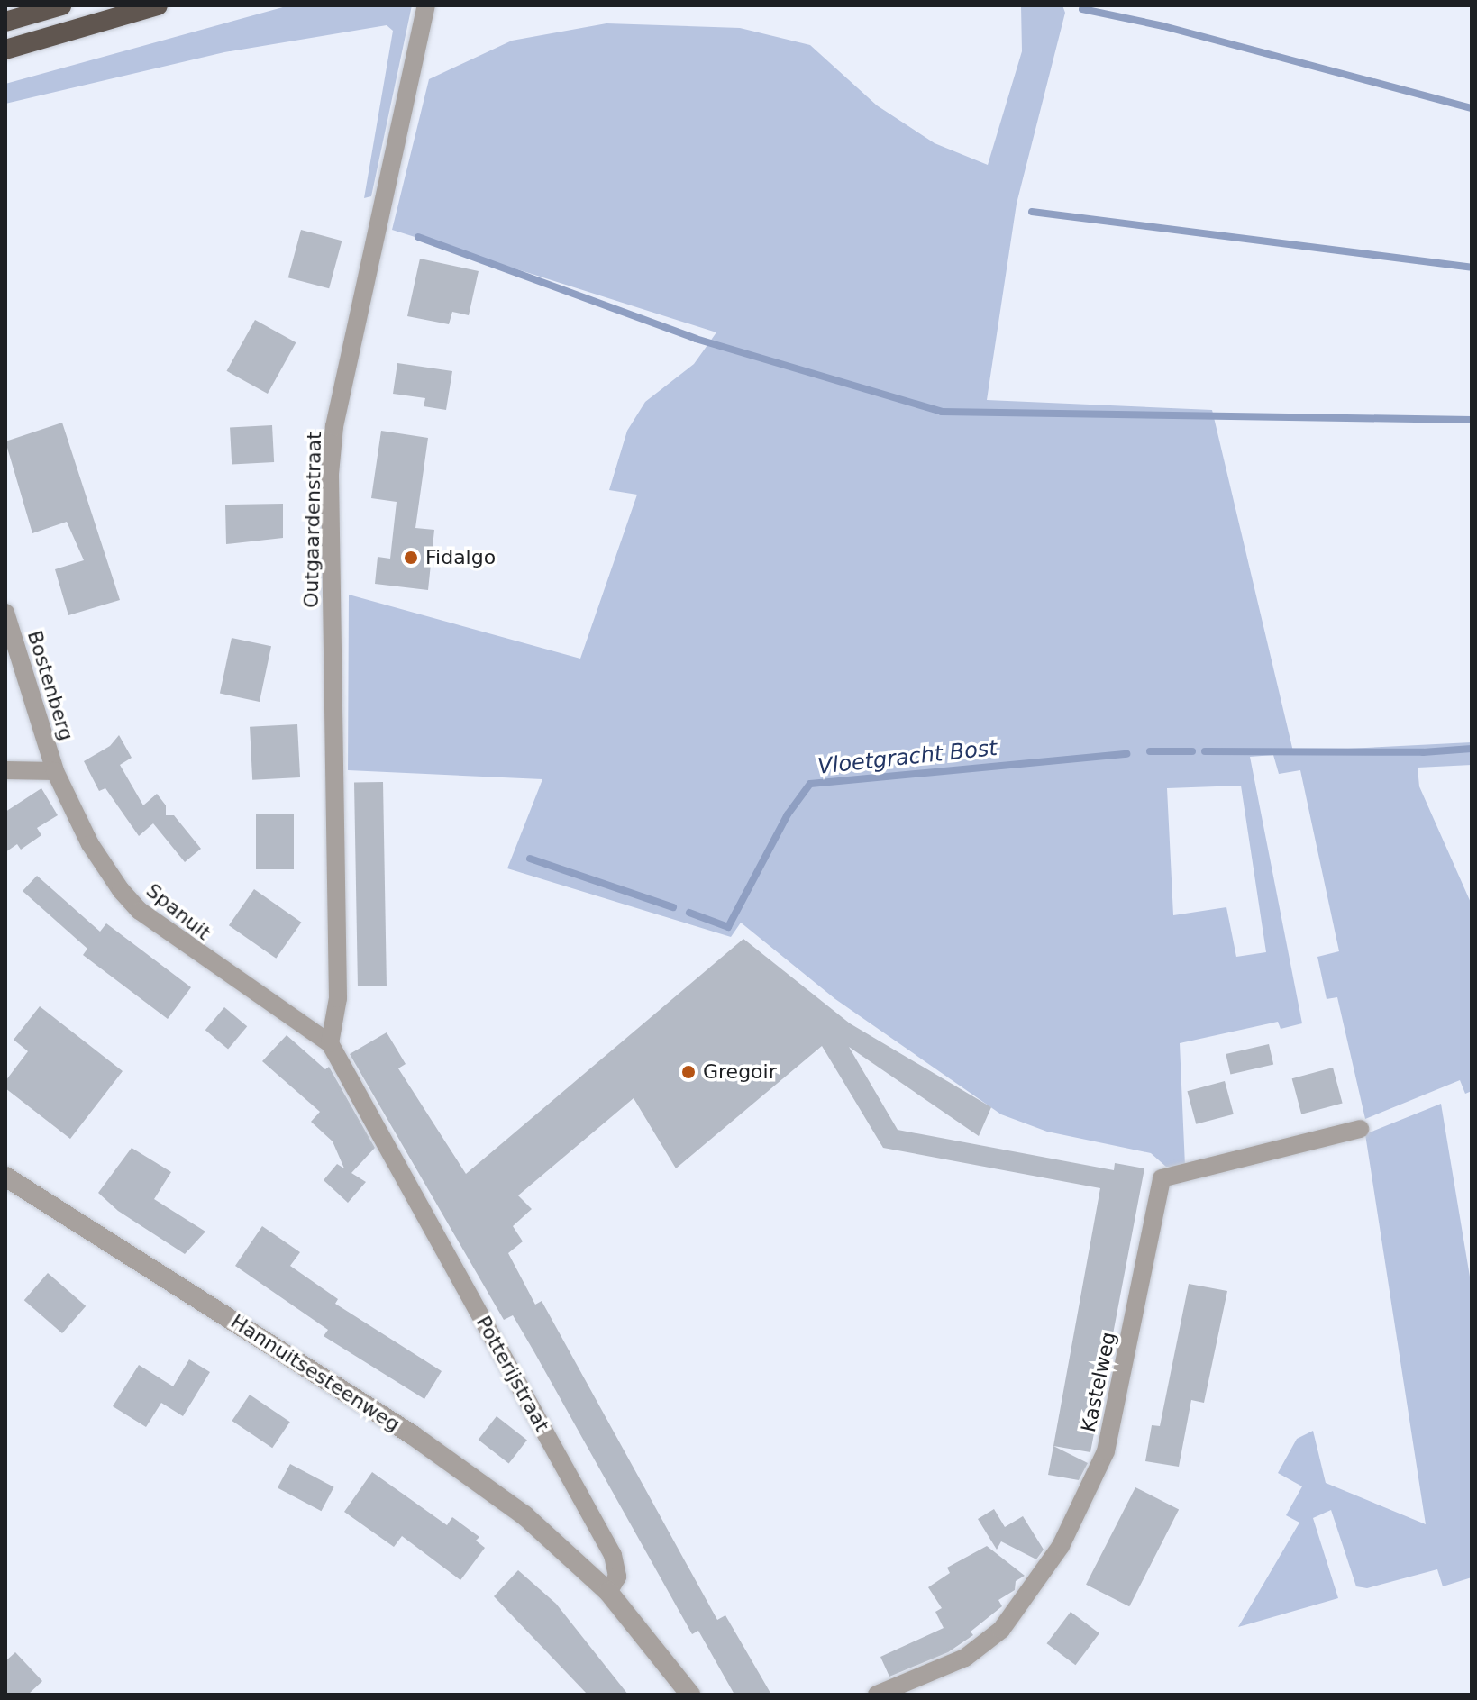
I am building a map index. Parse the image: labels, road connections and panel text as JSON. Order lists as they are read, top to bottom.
{
  "streets": {
    "street": [
      "Outgaardenstraat",
      "Bostenberg",
      "Spanuit",
      "Hannuitsesteenweg",
      "Potterijstraat",
      "Kastelweg"
    ]
  },
  "crossings": [
    ["Outgaardenstraat", "Spanuit"],
    ["Outgaardenstraat", "Potterijstraat"],
    ["Bostenberg", "Spanuit"],
    ["Spanuit", "Potterijstraat"],
    ["Hannuitsesteenweg", "Potterijstraat"]
  ],
  "water": ["Vloetgracht Bost"],
  "places": ["Fidalgo", "Gregoir"]
}
